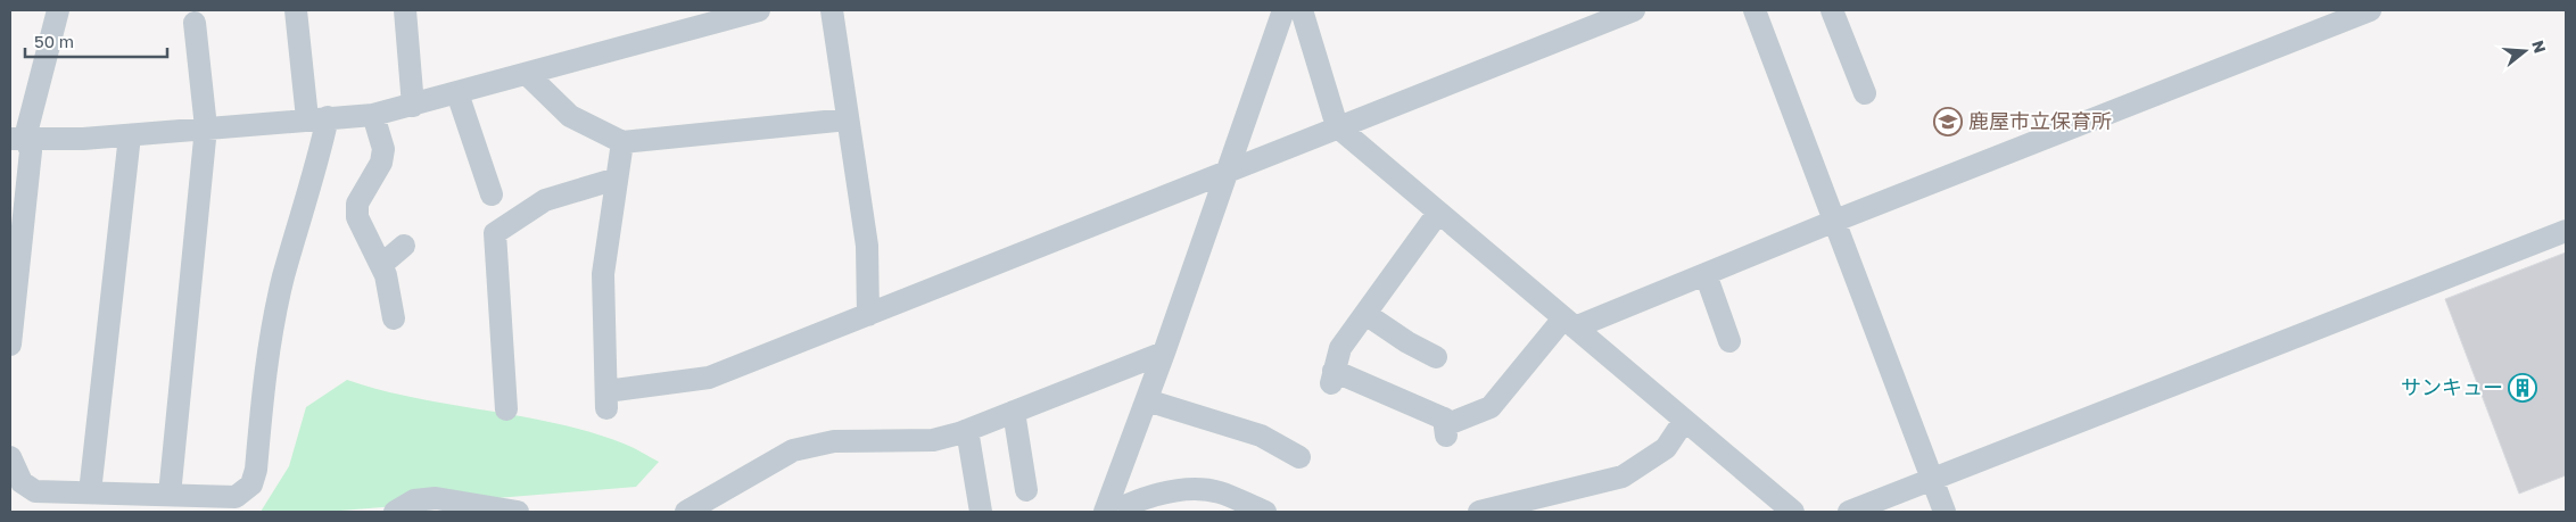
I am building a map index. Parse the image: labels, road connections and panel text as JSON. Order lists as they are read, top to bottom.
{
  "places": {
    "school or university": ["鹿屋市立保育所"],
    "building": ["サンキュー"]
  },
  "scale_bar": "50 m",
  "north": "right"
}
